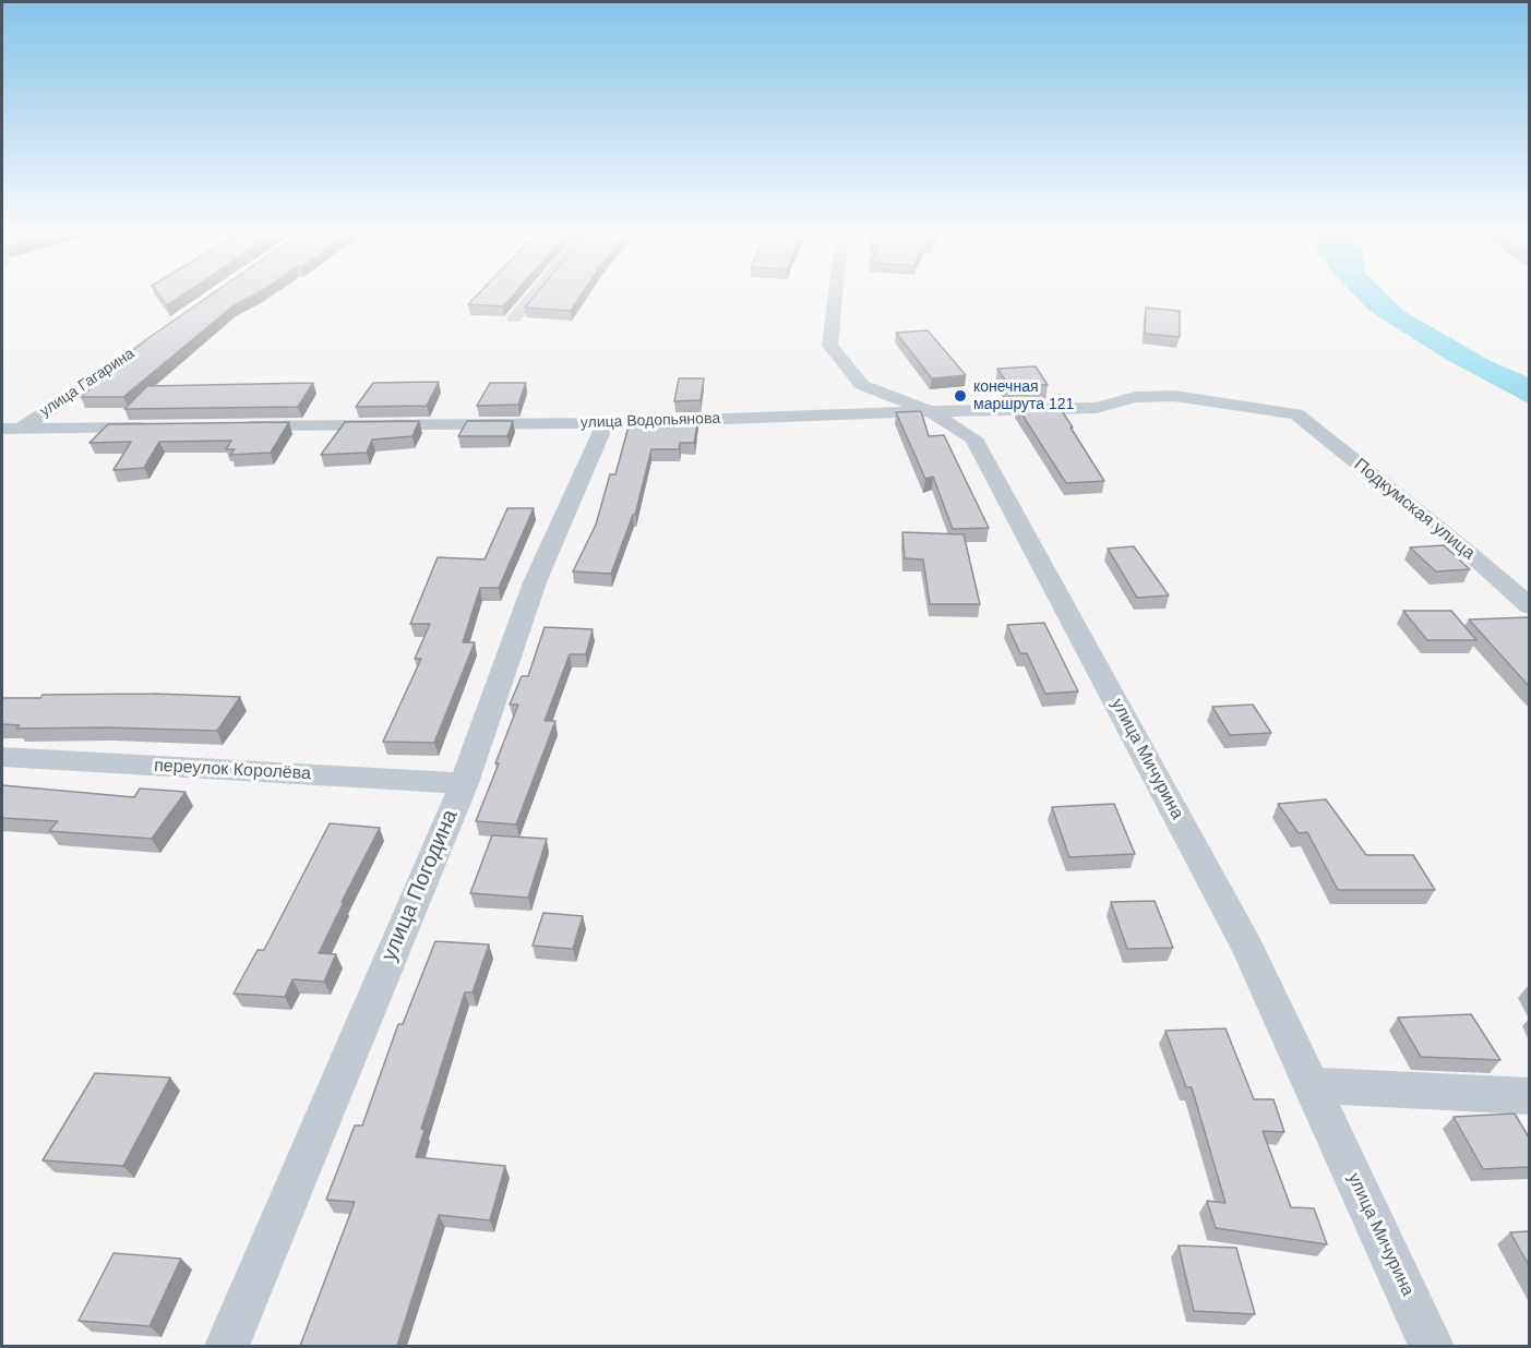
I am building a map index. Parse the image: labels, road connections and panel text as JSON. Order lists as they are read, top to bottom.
{
  "streets": {
    "street": [
      "улица Гагарина",
      "улица Водопьянова",
      "Подкумская улица",
      "улица Мичурина",
      "переулок Королёва",
      "улица Погодина"
    ]
  },
  "crossings": [
    ["улица Водопьянова", "Подкумская улица"],
    ["улица Водопьянова", "улица Мичурина"],
    ["улица Водопьянова", "улица Погодина"],
    ["переулок Королёва", "улица Погодина"]
  ],
  "places": ["конечная маршрута 121"]
}
